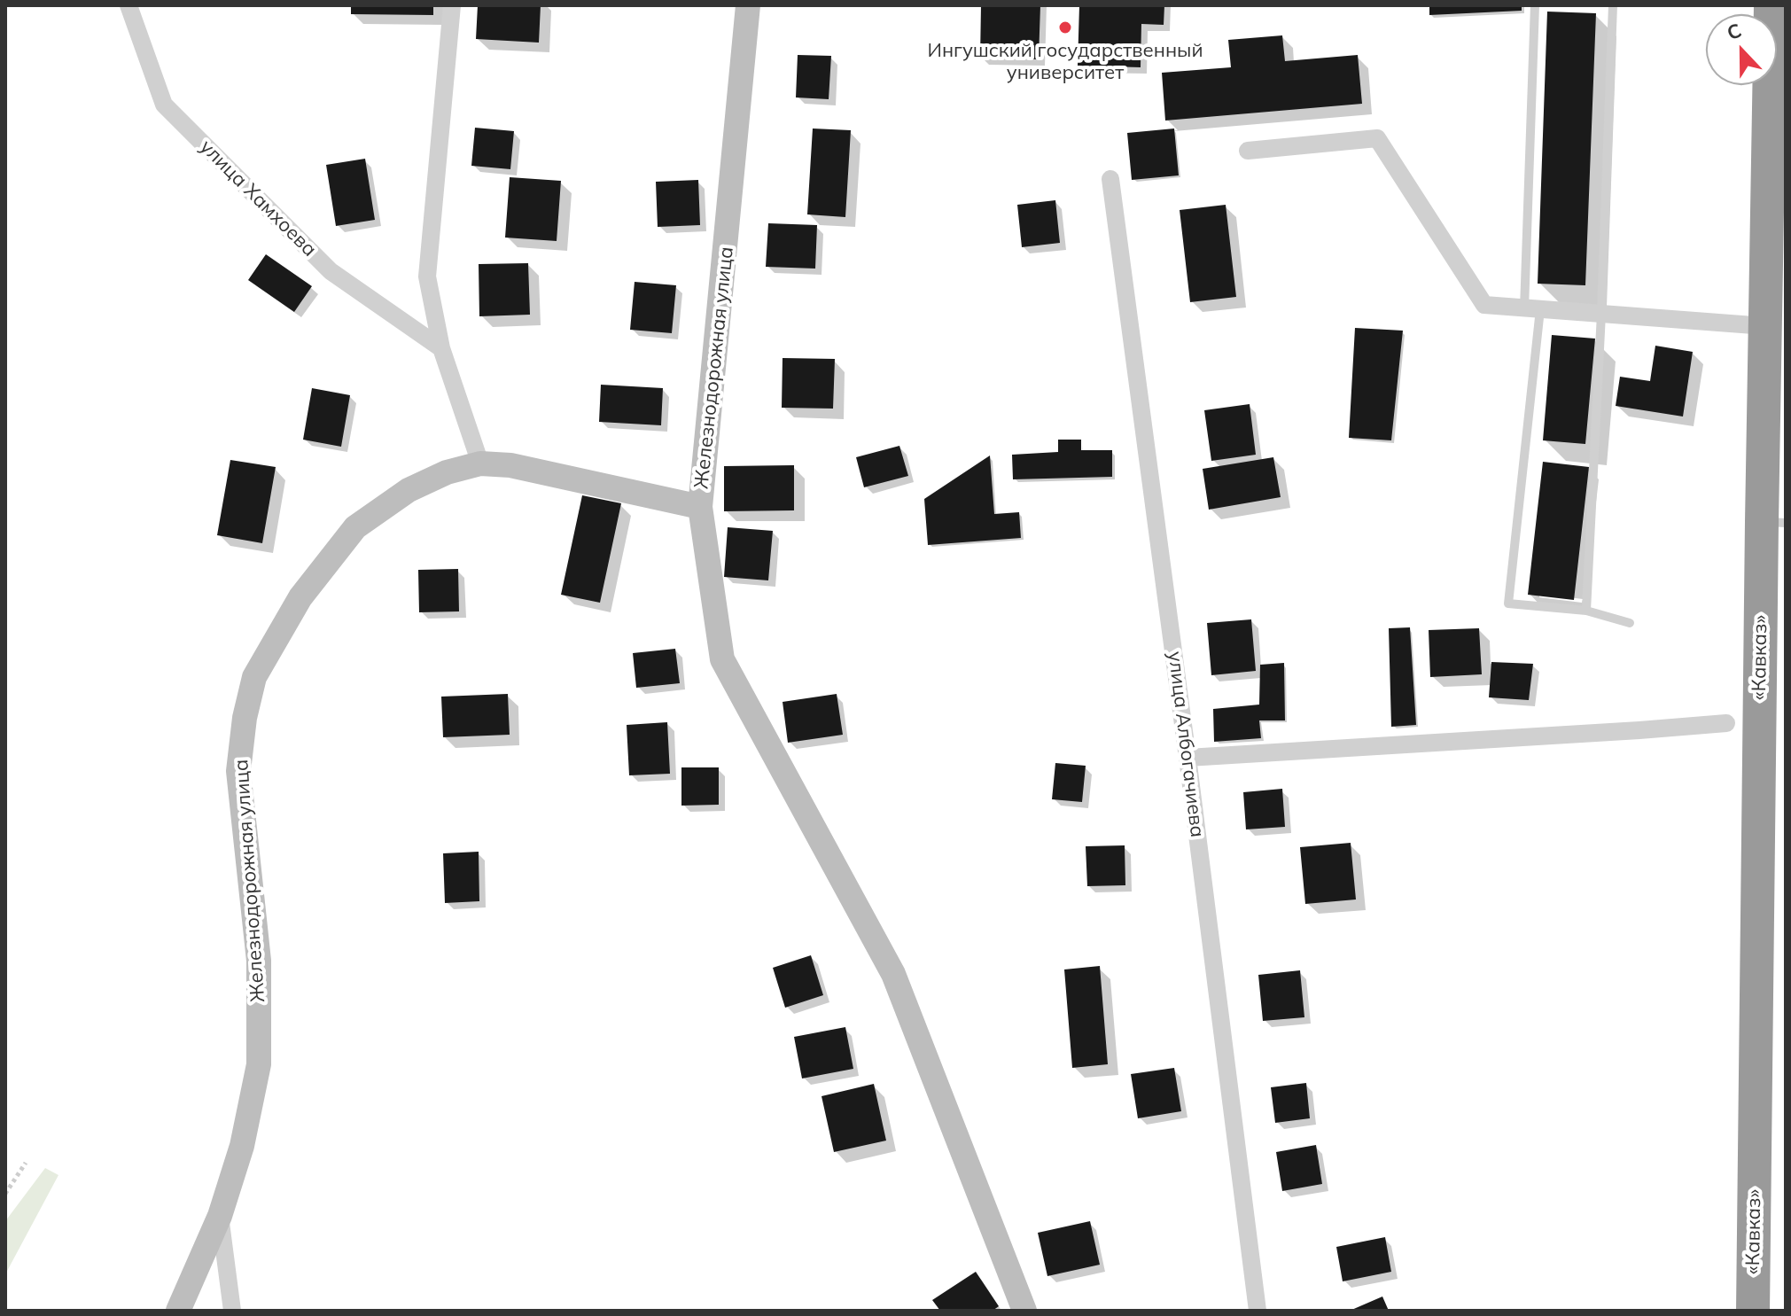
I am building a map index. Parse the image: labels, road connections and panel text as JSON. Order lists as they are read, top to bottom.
{
  "streets": {
    "highway": ["«Кавказ»"],
    "street": ["улица Хамхоева", "Железнодорожная улица", "улица Албогачиева"]
  },
  "places": ["Ингушский государственный университет"],
  "north": "top"
}
